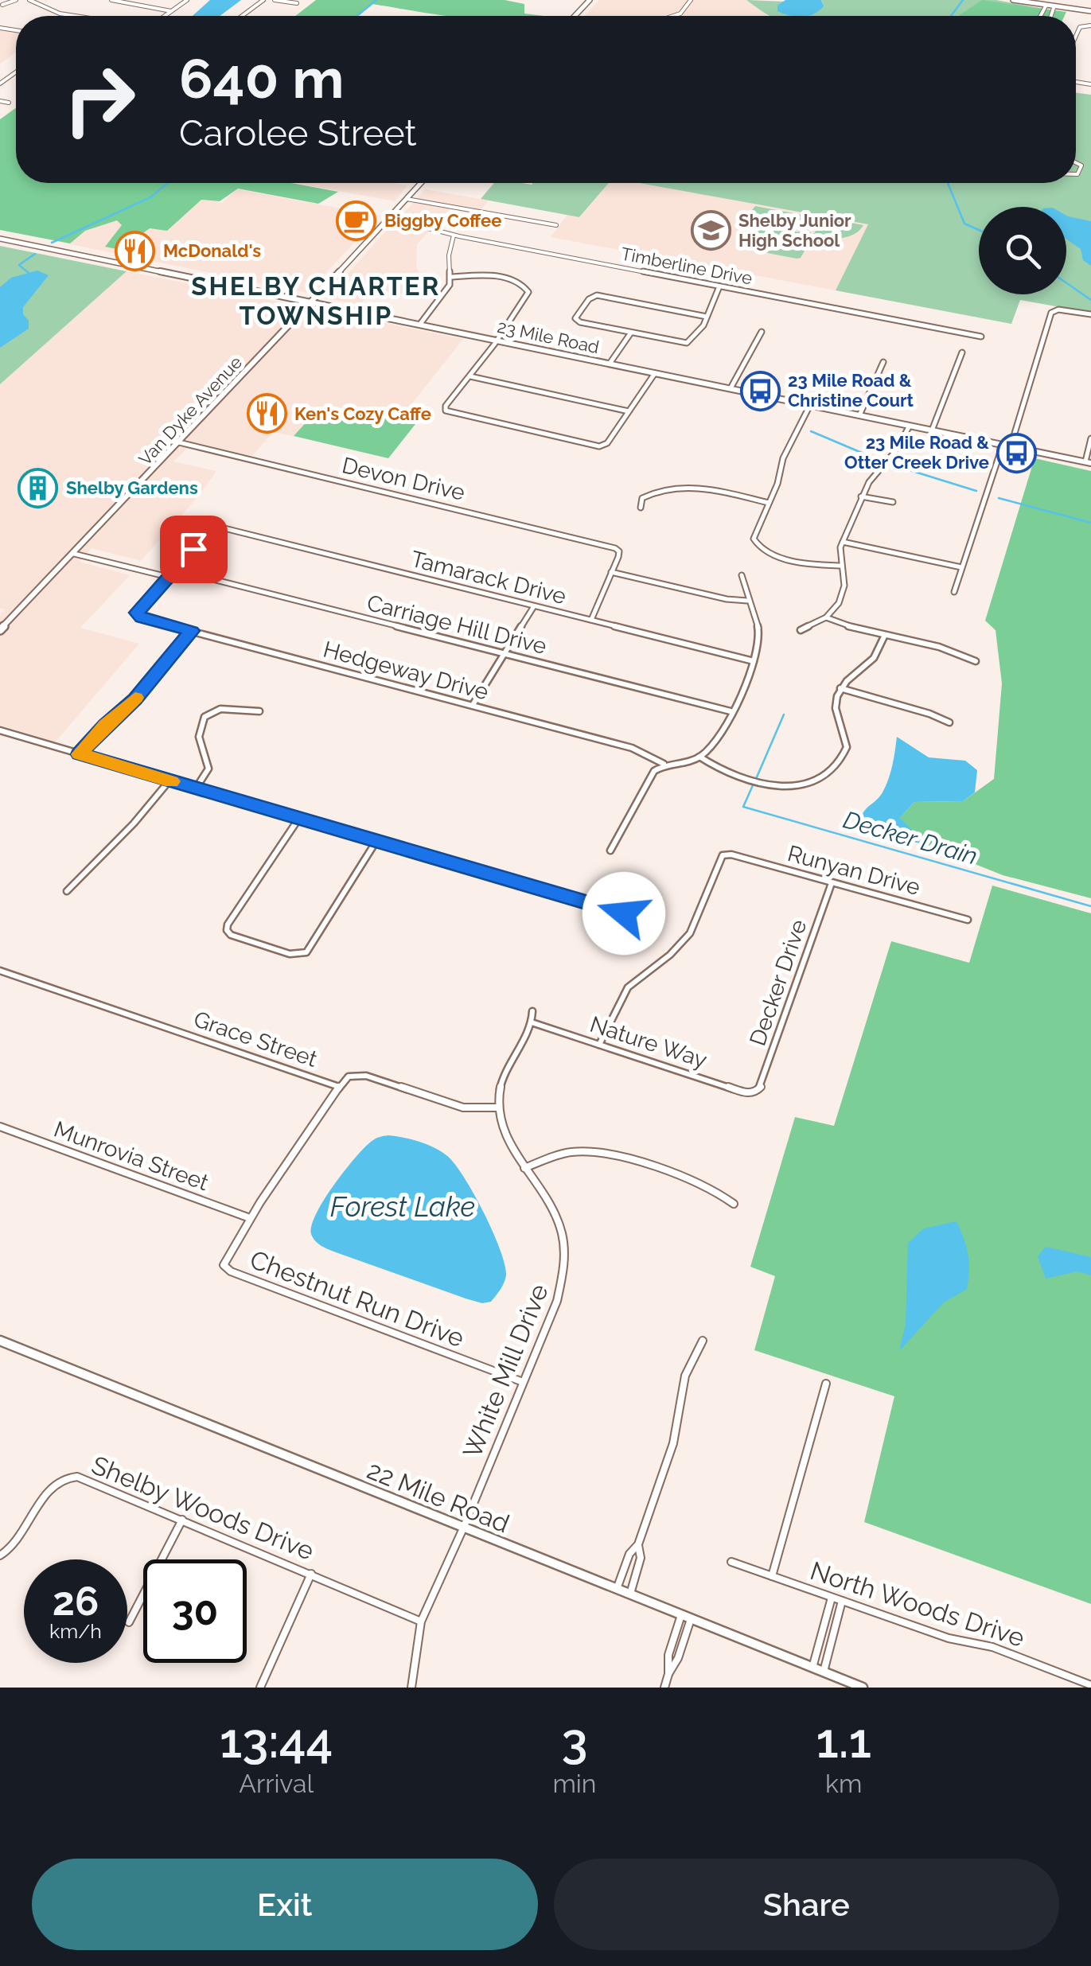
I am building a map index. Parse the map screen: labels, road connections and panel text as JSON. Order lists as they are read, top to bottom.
{
  "streets": {
    "main road": ["23 Mile Road", "Van Dyke Avenue"],
    "street": [
      "Timberline Drive",
      "Devon Drive",
      "Tamarack Drive",
      "Carriage Hill Drive",
      "Hedgeway Drive",
      "Runyan Drive",
      "Decker Drive",
      "Grace Street",
      "Nature Way",
      "Munrovia Street",
      "Chestnut Run Drive",
      "White Mill Drive",
      "22 Mile Road",
      "Shelby Woods Drive",
      "North Woods Drive"
    ]
  },
  "crossings": [
    ["Timberline Drive", "Van Dyke Avenue"],
    ["23 Mile Road", "Van Dyke Avenue"],
    ["Van Dyke Avenue", "Devon Drive"],
    ["Tamarack Drive", "Carriage Hill Drive"],
    ["Runyan Drive", "Decker Drive"],
    ["Runyan Drive", "Nature Way"],
    ["Decker Drive", "Nature Way"],
    ["Grace Street", "White Mill Drive"],
    ["Munrovia Street", "Chestnut Run Drive"],
    ["Chestnut Run Drive", "White Mill Drive"],
    ["White Mill Drive", "22 Mile Road"],
    ["White Mill Drive", "Shelby Woods Drive"]
  ],
  "districts": ["SHELBY CHARTER TOWNSHIP"],
  "water": ["Decker Drain", "Forest Lake"],
  "places": {
    "cafe": ["Biggby Coffee"],
    "school or university": ["Shelby Junior High School"],
    "restaurant": ["McDonald's", "Ken's Cozy Caffe"],
    "bus stop": ["23 Mile Road & Christine Court", "23 Mile Road & Otter Creek Drive"],
    "building": ["Shelby Gardens"]
  },
  "page": {
    "turn": ["640 m", "Carolee Street"],
    "speed": "26 km/h",
    "limit": "30",
    "eta": [
      "13:44",
      "Arrival",
      "3",
      "min",
      "1.1",
      "km"
    ],
    "buttons": ["Exit", "Share"]
  }
}
